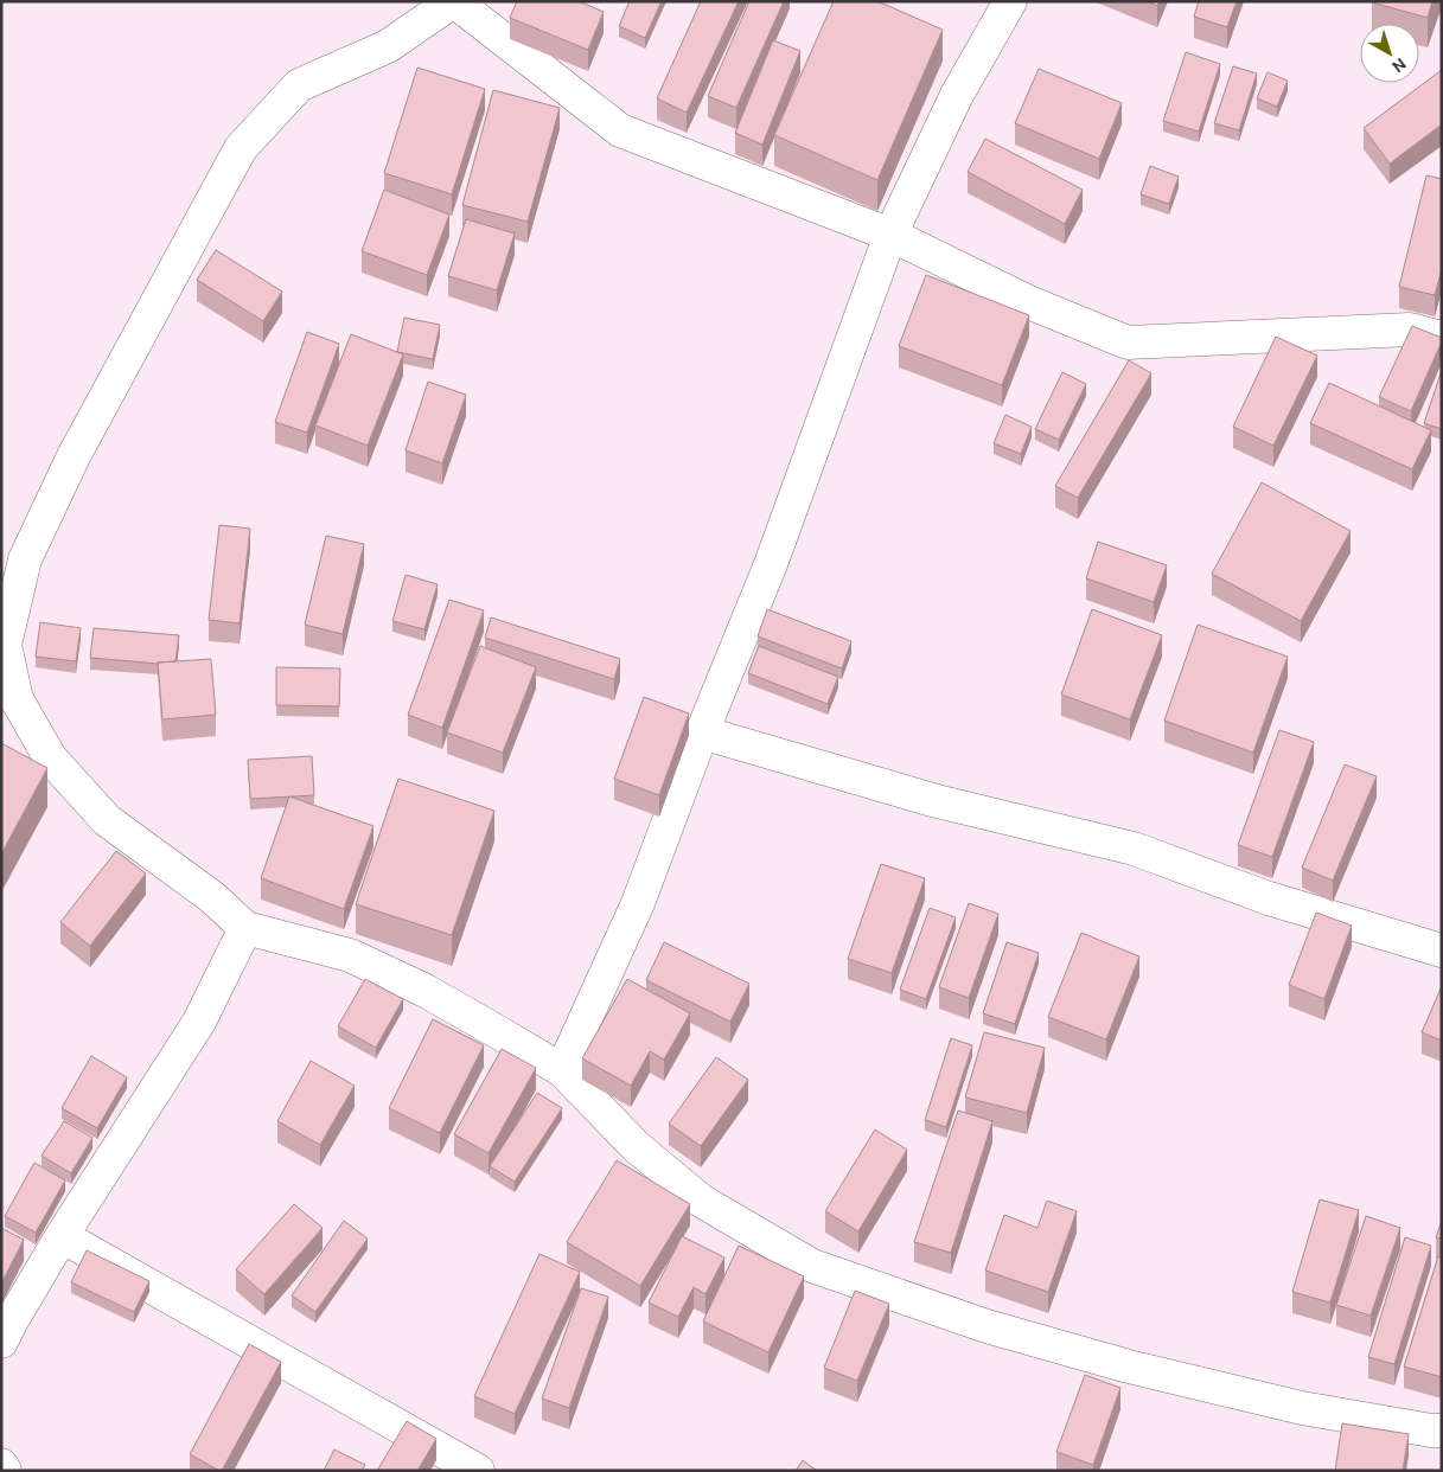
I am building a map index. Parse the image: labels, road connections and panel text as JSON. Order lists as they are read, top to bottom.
{
  "north": "bottom right"
}
